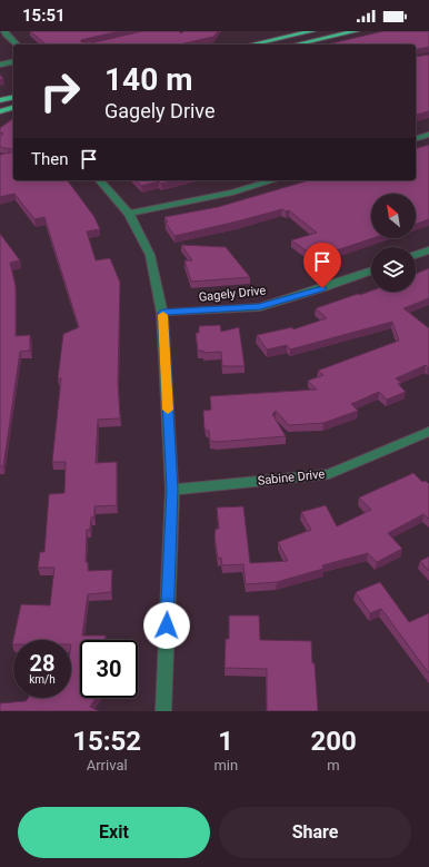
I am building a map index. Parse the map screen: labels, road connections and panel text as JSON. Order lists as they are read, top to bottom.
{
  "streets": {
    "street": ["Gagely Drive", "Sabine Drive"]
  },
  "north": "top left",
  "page": {
    "status": "15:51",
    "turn": ["140 m", "Gagely Drive"],
    "then": "Then",
    "speed": "28 km/h",
    "limit": "30",
    "eta": [
      "15:52",
      "Arrival",
      "1",
      "min",
      "200",
      "m"
    ],
    "buttons": ["Exit", "Share"]
  }
}
